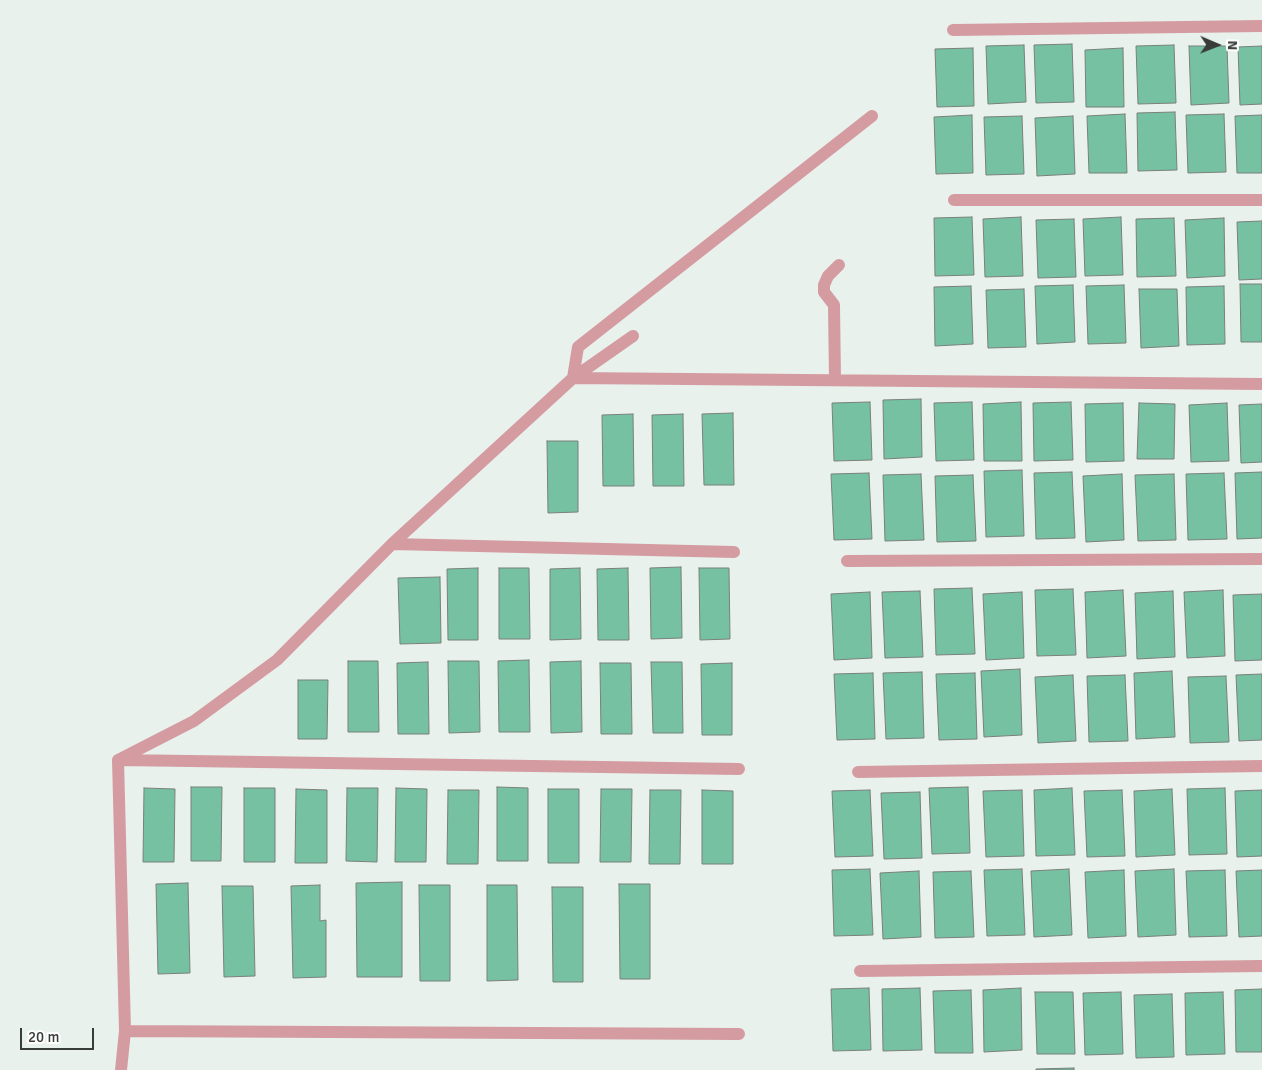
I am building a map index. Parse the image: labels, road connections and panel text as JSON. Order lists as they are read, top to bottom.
{
  "scale_bar": "20 m",
  "north": "right"
}
